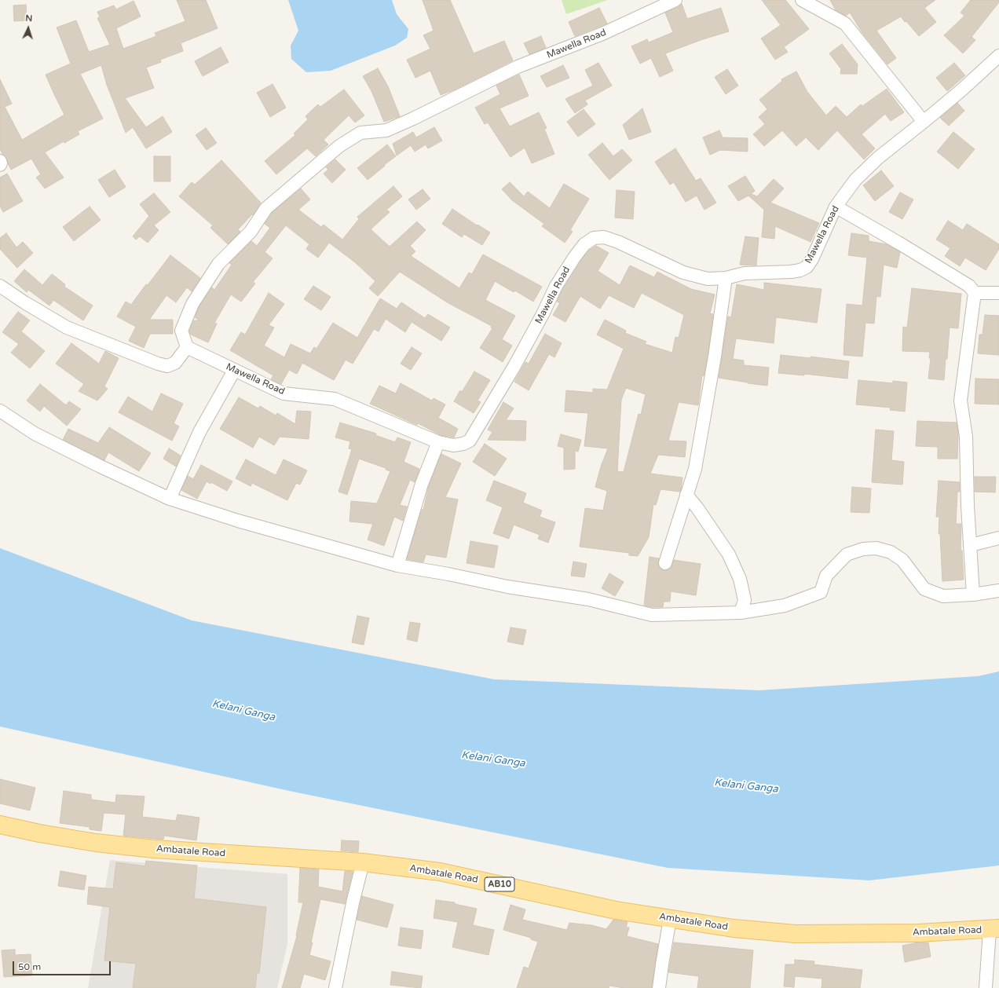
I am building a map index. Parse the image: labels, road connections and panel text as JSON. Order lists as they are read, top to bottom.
{
  "streets": {
    "main road": ["Ambatale Road", "AB10"],
    "street": ["Mawella Road"]
  },
  "water": ["Kelani Ganga"],
  "scale_bar": "50 m",
  "north": "top"
}
